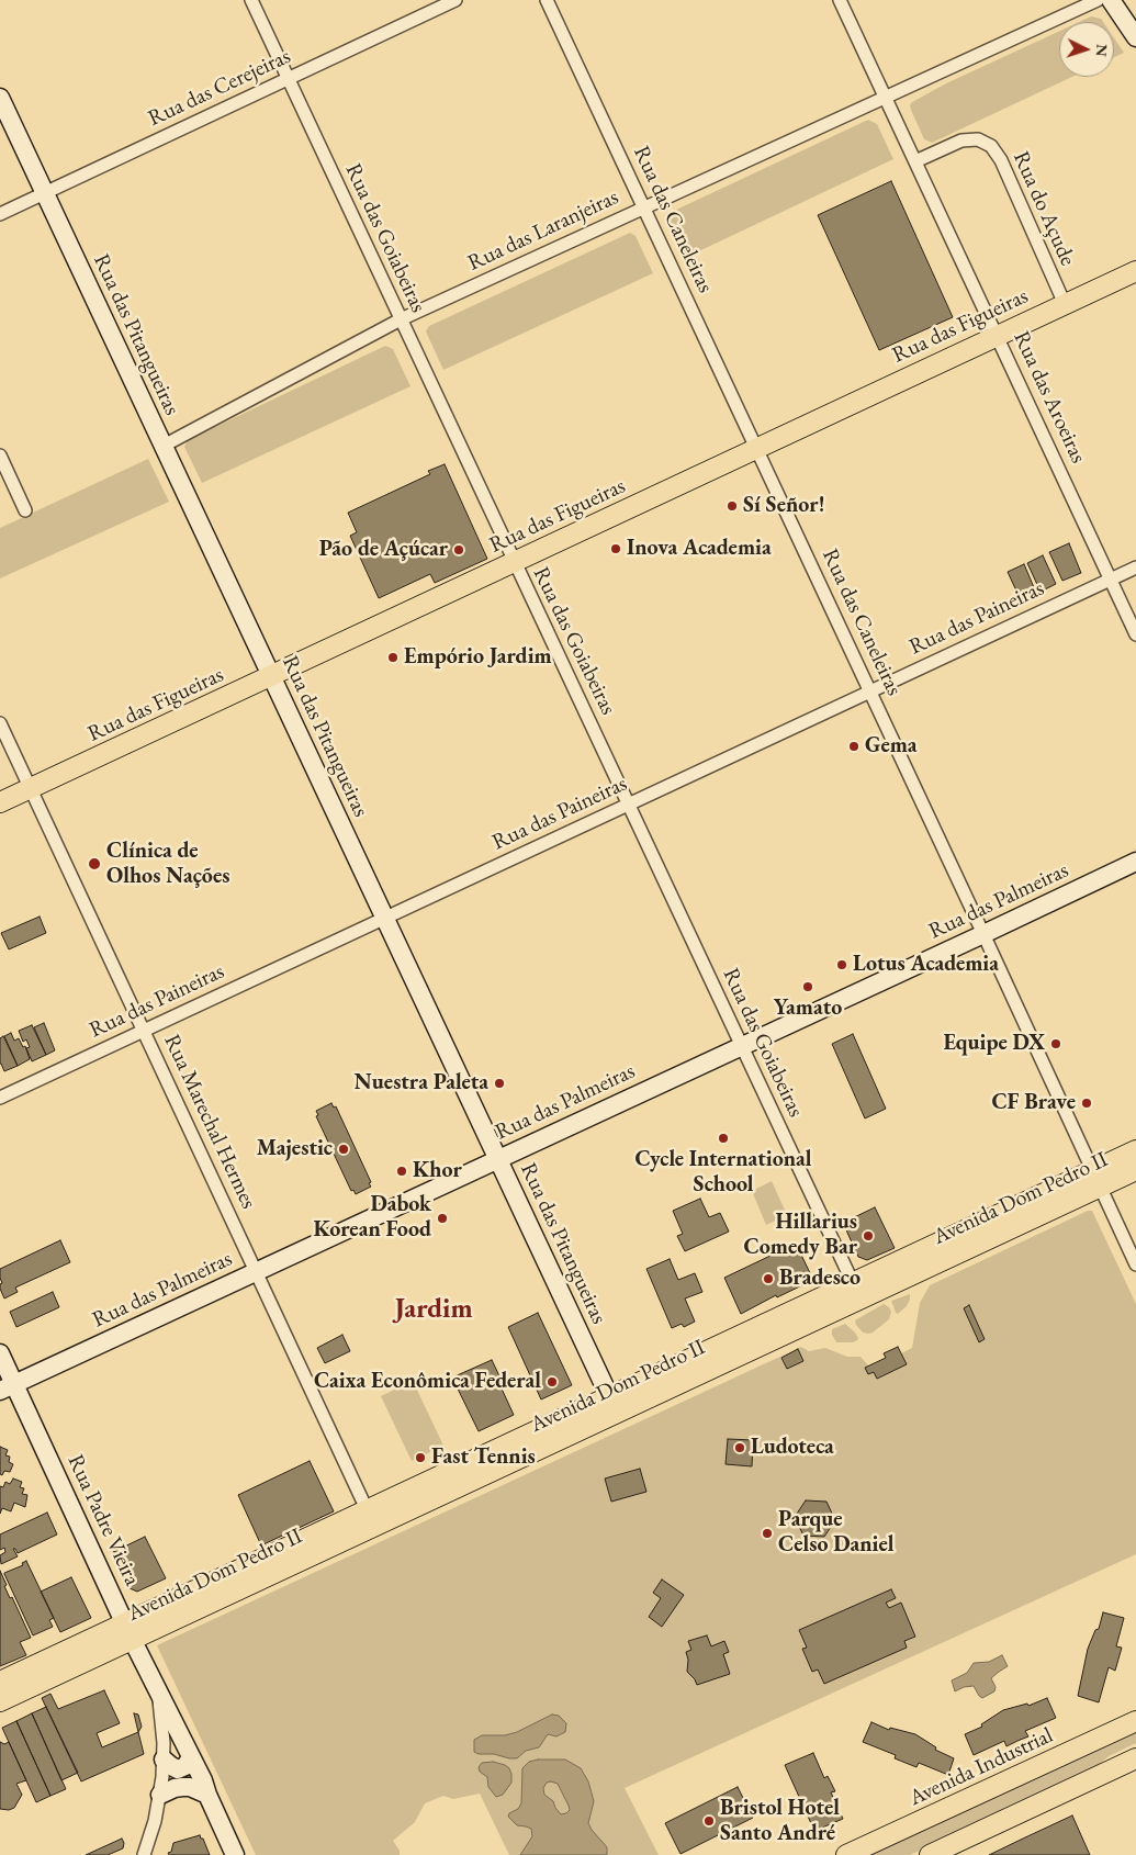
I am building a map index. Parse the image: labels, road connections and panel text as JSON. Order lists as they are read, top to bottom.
{
  "streets": {
    "main road": ["Rua das Figueiras", "Avenida Dom Pedro II", "Avenida Industrial"],
    "street": [
      "Rua das Cerejeiras",
      "Rua do Açude",
      "Rua das Caneleiras",
      "Rua das Laranjeiras",
      "Rua das Goiabeiras",
      "Rua das Pitangueiras",
      "Rua das Aroeiras",
      "Rua das Paineiras",
      "Rua das Palmeiras",
      "Rua Marechal Hermes",
      "Rua Padre Vieira"
    ]
  },
  "crossings": [
    ["Rua das Cerejeiras", "Rua das Goiabeiras"],
    ["Rua das Cerejeiras", "Rua das Pitangueiras"],
    ["Rua do Açude", "Rua das Figueiras"],
    ["Rua do Açude", "Rua das Aroeiras"],
    ["Rua das Caneleiras", "Rua das Laranjeiras"],
    ["Rua das Caneleiras", "Rua das Figueiras"],
    ["Rua das Caneleiras", "Rua das Paineiras"],
    ["Rua das Caneleiras", "Rua das Palmeiras"],
    ["Rua das Caneleiras", "Avenida Dom Pedro II"],
    ["Rua das Laranjeiras", "Rua das Goiabeiras"],
    ["Rua das Laranjeiras", "Rua das Pitangueiras"],
    ["Rua das Laranjeiras", "Rua das Aroeiras"],
    ["Rua das Goiabeiras", "Rua das Figueiras"],
    ["Rua das Goiabeiras", "Rua das Paineiras"],
    ["Rua das Goiabeiras", "Rua das Palmeiras"],
    ["Rua das Goiabeiras", "Avenida Dom Pedro II"],
    ["Rua das Figueiras", "Rua das Pitangueiras"],
    ["Rua das Figueiras", "Rua das Aroeiras"],
    ["Rua das Figueiras", "Rua Marechal Hermes"],
    ["Rua das Pitangueiras", "Rua das Paineiras"],
    ["Rua das Pitangueiras", "Rua das Palmeiras"],
    ["Rua das Pitangueiras", "Avenida Dom Pedro II"],
    ["Rua das Aroeiras", "Rua das Paineiras"],
    ["Rua das Paineiras", "Rua Marechal Hermes"],
    ["Rua das Palmeiras", "Rua Marechal Hermes"],
    ["Rua das Palmeiras", "Rua Padre Vieira"],
    ["Rua Marechal Hermes", "Avenida Dom Pedro II"],
    ["Avenida Dom Pedro II", "Rua Padre Vieira"]
  ],
  "districts": ["Jardim"],
  "places": [
    "Sí Señor!",
    "Inova Academia",
    "Pão de Açúcar",
    "Empório Jardim",
    "Gema",
    "Clínica de Olhos Nações",
    "Lotus Academia",
    "Yamato",
    "Equipe DX",
    "Nuestra Paleta",
    "CF Brave",
    "Cycle International School",
    "Majestic",
    "Khor",
    "Dabok Korean Food",
    "Hillarius Comedy Bar",
    "Bradesco",
    "Caixa Econômica Federal",
    "Ludoteca",
    "Fast Tennis",
    "Parque Celso Daniel",
    "Bristol Hotel Santo André"
  ],
  "north": "right"
}
